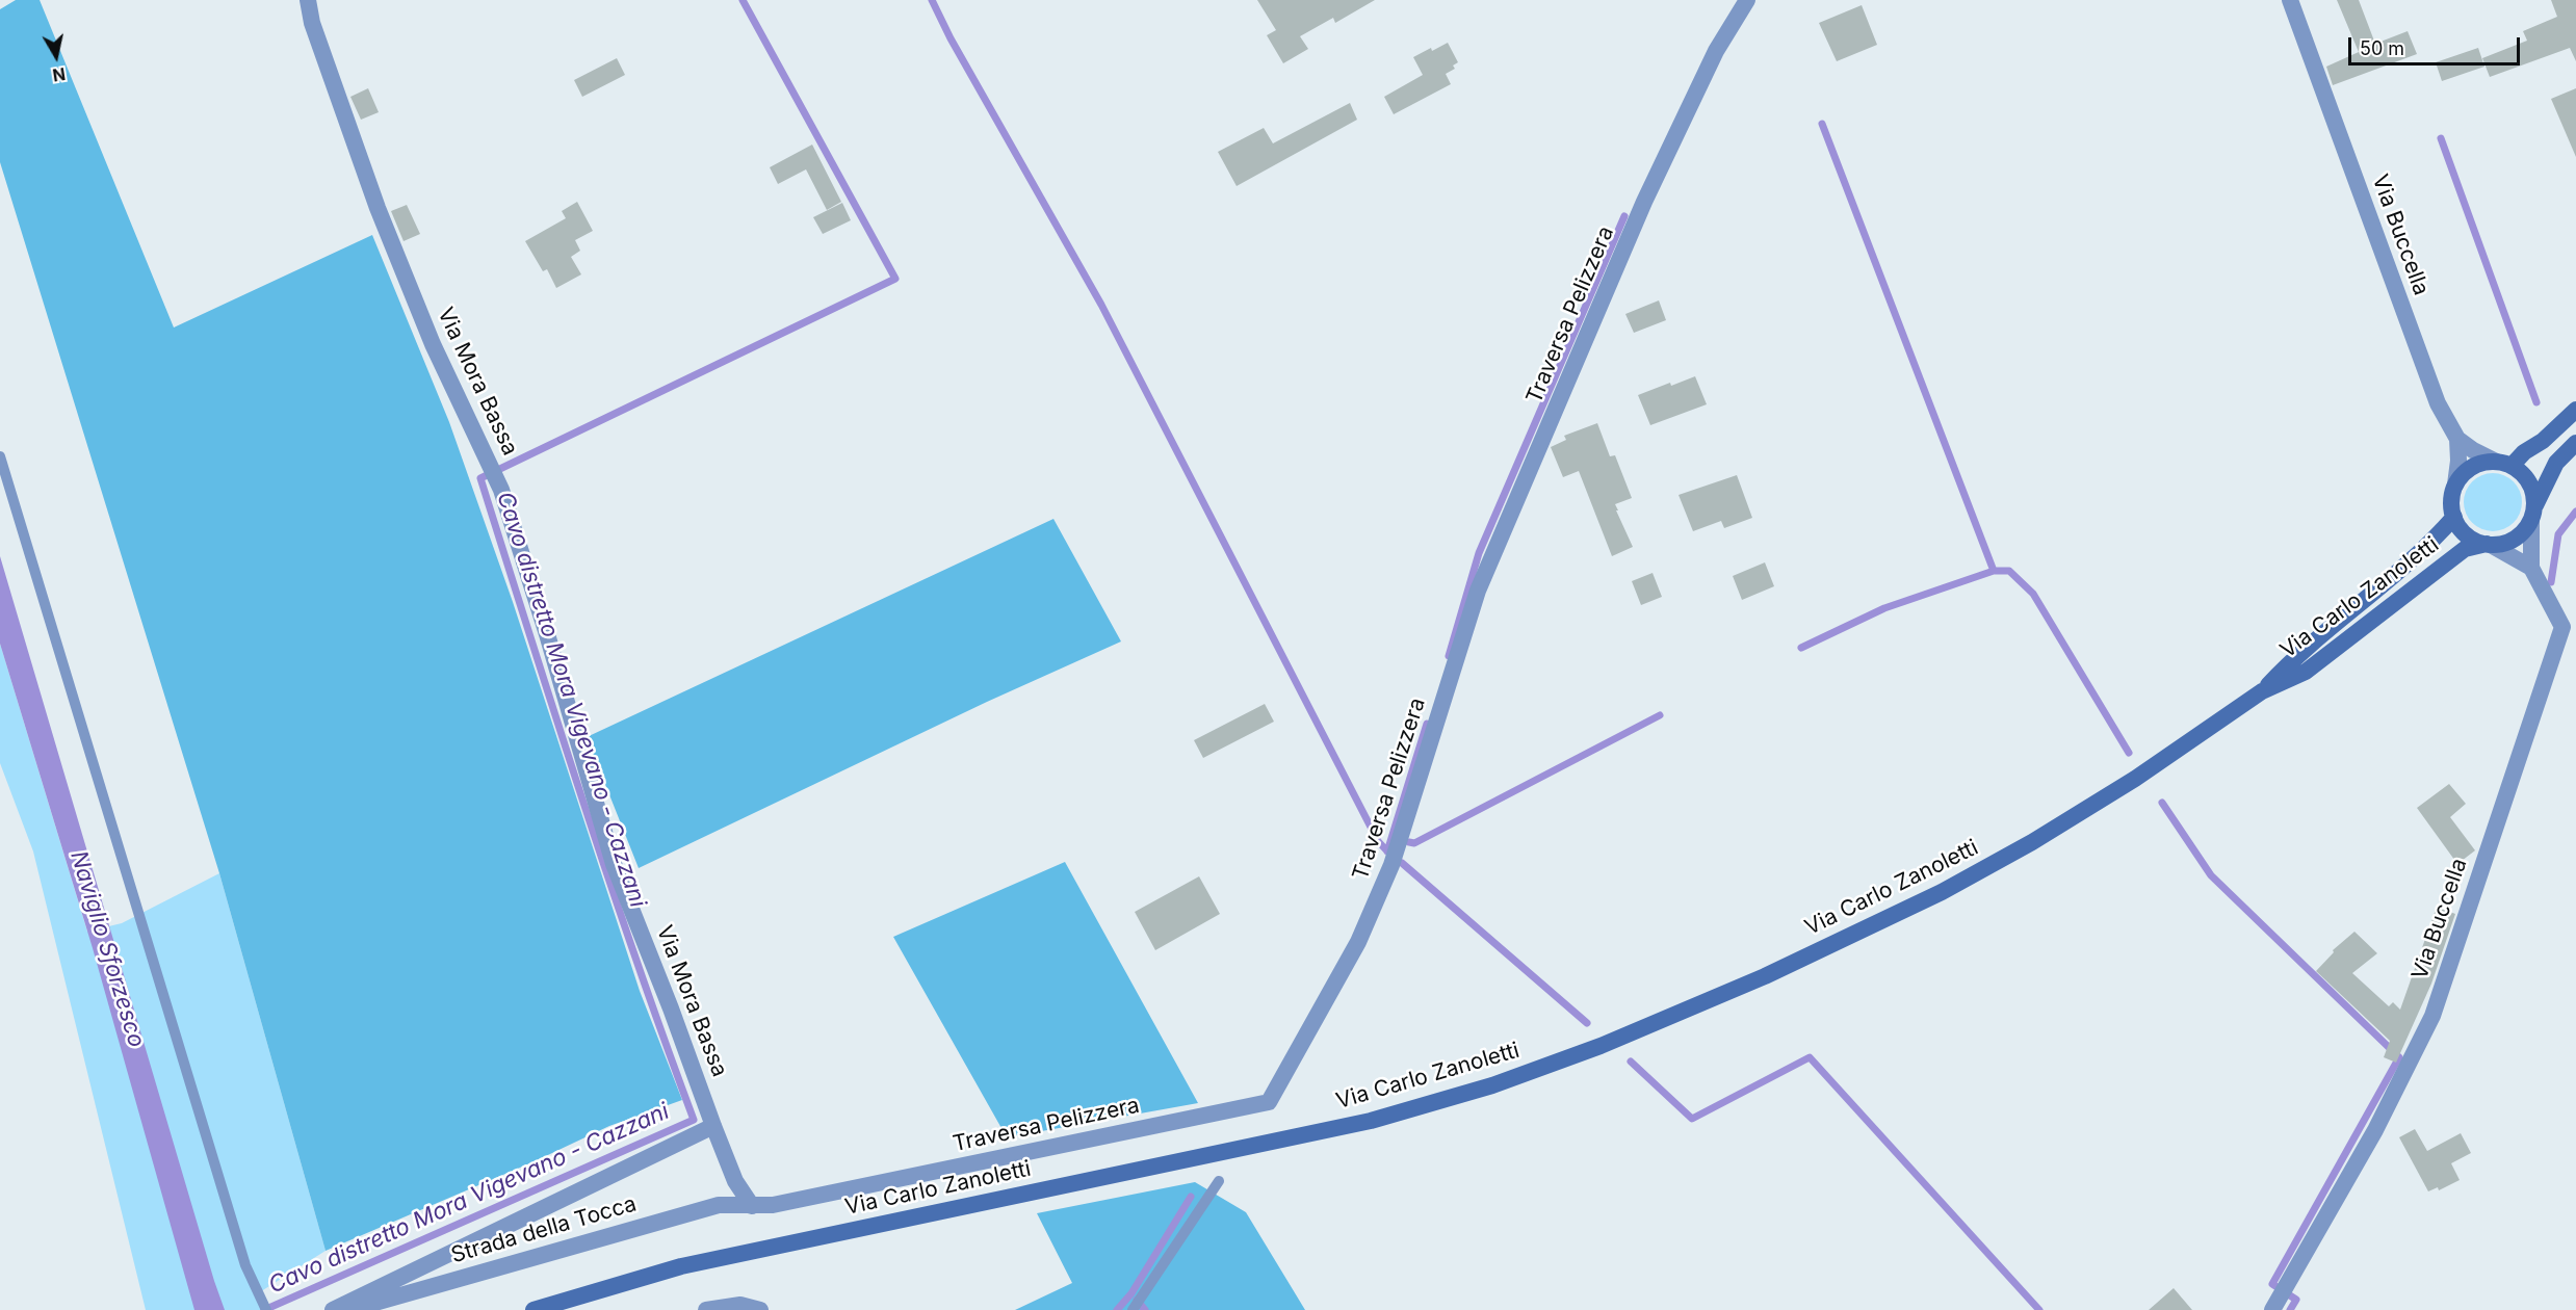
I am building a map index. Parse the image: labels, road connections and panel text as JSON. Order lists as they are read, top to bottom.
{
  "streets": {
    "main road": ["Via Carlo Zanoletti"],
    "street": [
      "Via Buccella",
      "Traversa Pelizzera",
      "Via Mora Bassa",
      "Strada della Tocca"
    ]
  },
  "crossings": [
    ["Via Buccella", "Via Carlo Zanoletti"],
    ["Traversa Pelizzera", "Via Mora Bassa"],
    ["Traversa Pelizzera", "Strada della Tocca"],
    ["Via Mora Bassa", "Strada della Tocca"]
  ],
  "water": ["Cavo distretto Mora Vigevano - Cazzani", "Naviglio Sforzesco"],
  "scale_bar": "50 m",
  "north": "bottom"
}
